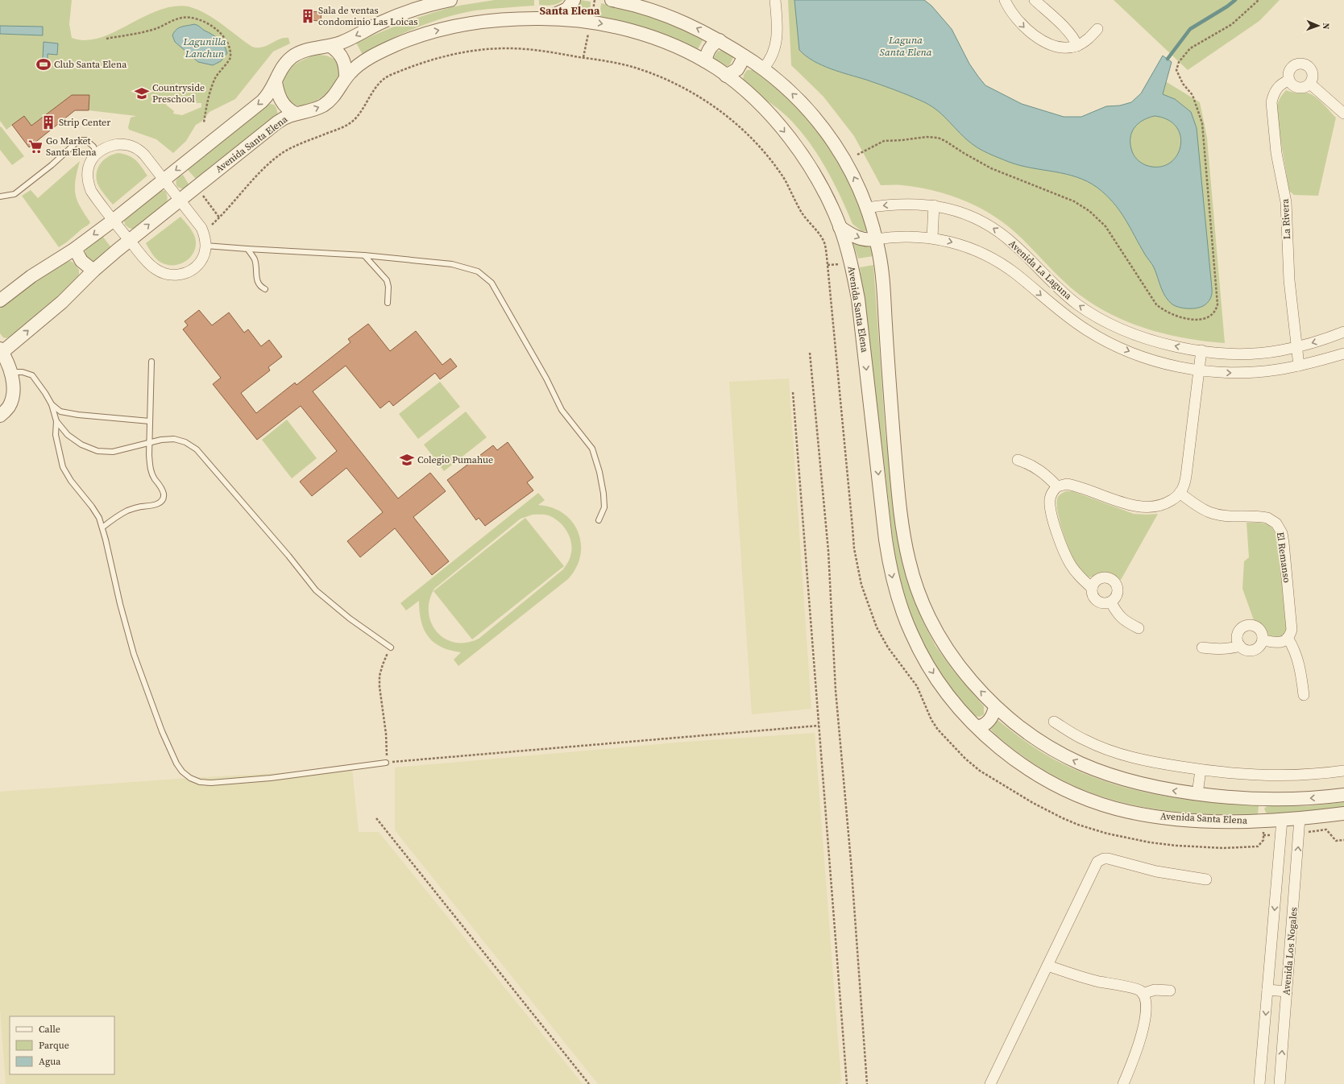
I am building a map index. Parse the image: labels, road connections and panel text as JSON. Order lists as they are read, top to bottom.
{
  "streets": {
    "street": [
      "Avenida Santa Elena",
      "La Rivera",
      "Avenida La Laguna",
      "El Remanso",
      "Avenida Los Nogales"
    ]
  },
  "crossings": [
    ["Avenida Santa Elena", "Avenida Los Nogales"],
    ["La Rivera", "Avenida La Laguna"]
  ],
  "districts": ["Santa Elena"],
  "water": ["Laguna Santa Elena", "Lagunilla Lanchun"],
  "places": {
    "building": ["Sala de ventas condominio Las Loicas", "Strip Center"],
    "sports": ["Club Santa Elena"],
    "school or university": ["Countryside Preschool", "Colegio Pumahue"],
    "supermarket": ["Go Market Santa Elena"]
  },
  "legend": ["Calle", "Parque", "Agua"],
  "north": "right"
}
